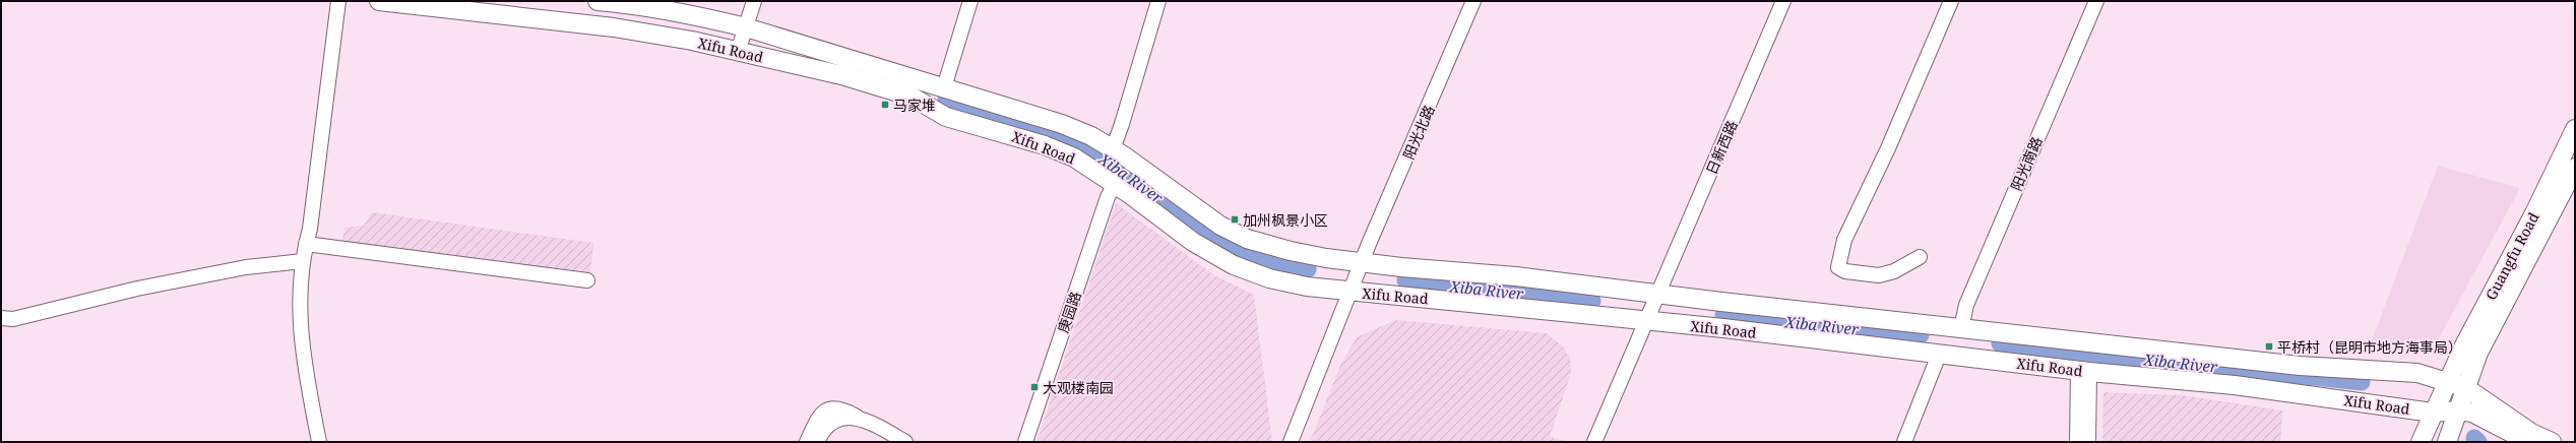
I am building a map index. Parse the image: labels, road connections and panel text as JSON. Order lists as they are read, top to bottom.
{
  "streets": {
    "main road": ["Xifu Road", "Guangfu Road"],
    "street": [
      "阳光北路",
      "日新西路",
      "阳光南路",
      "庚园路"
    ]
  },
  "crossings": [
    ["Xifu Road", "阳光北路"],
    ["Xifu Road", "日新西路"],
    ["Xifu Road", "阳光南路"],
    ["Xifu Road", "Guangfu Road"],
    ["Xifu Road", "庚园路"]
  ],
  "water": ["Xiba River"],
  "places": {
    "transit": [
      "马家堆",
      "加州枫景小区",
      "平桥村（昆明市地方海事局）",
      "大观楼南园"
    ]
  }
}
